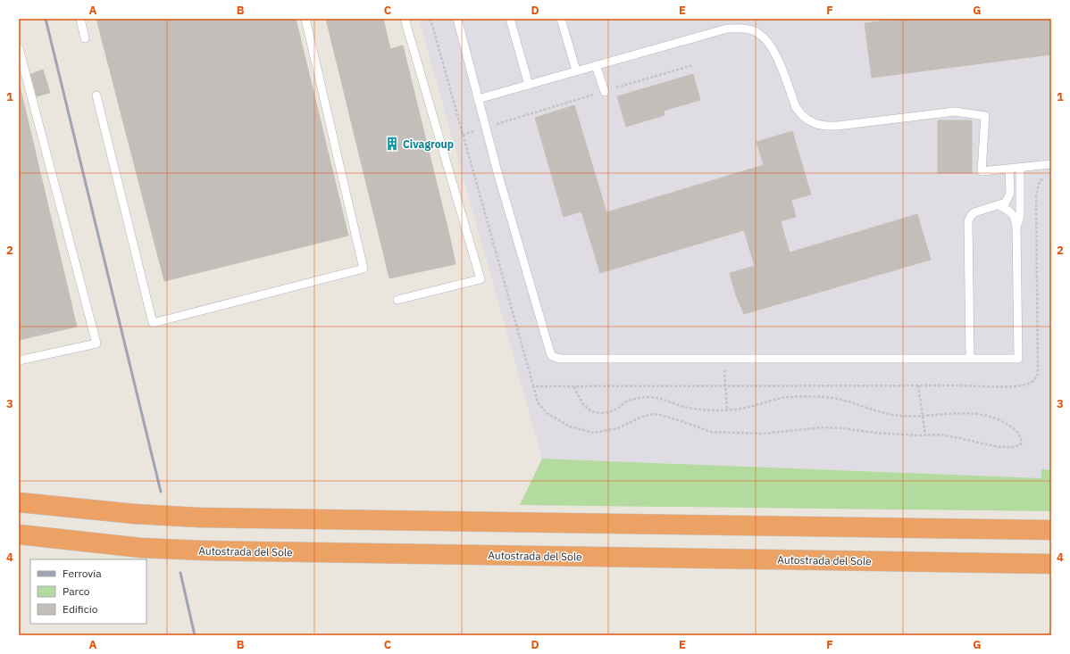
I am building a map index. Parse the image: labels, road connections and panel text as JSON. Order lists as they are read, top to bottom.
{
  "streets": {
    "highway": ["Autostrada del Sole"]
  },
  "places": {
    "building": ["Civagroup"]
  },
  "legend": ["Ferrovia", "Parco", "Edificio"],
  "grid": {
    "columns": [
      "A",
      "B",
      "C",
      "D",
      "E",
      "F",
      "G"
    ],
    "rows": [
      "1",
      "2",
      "3",
      "4"
    ]
  }
}
